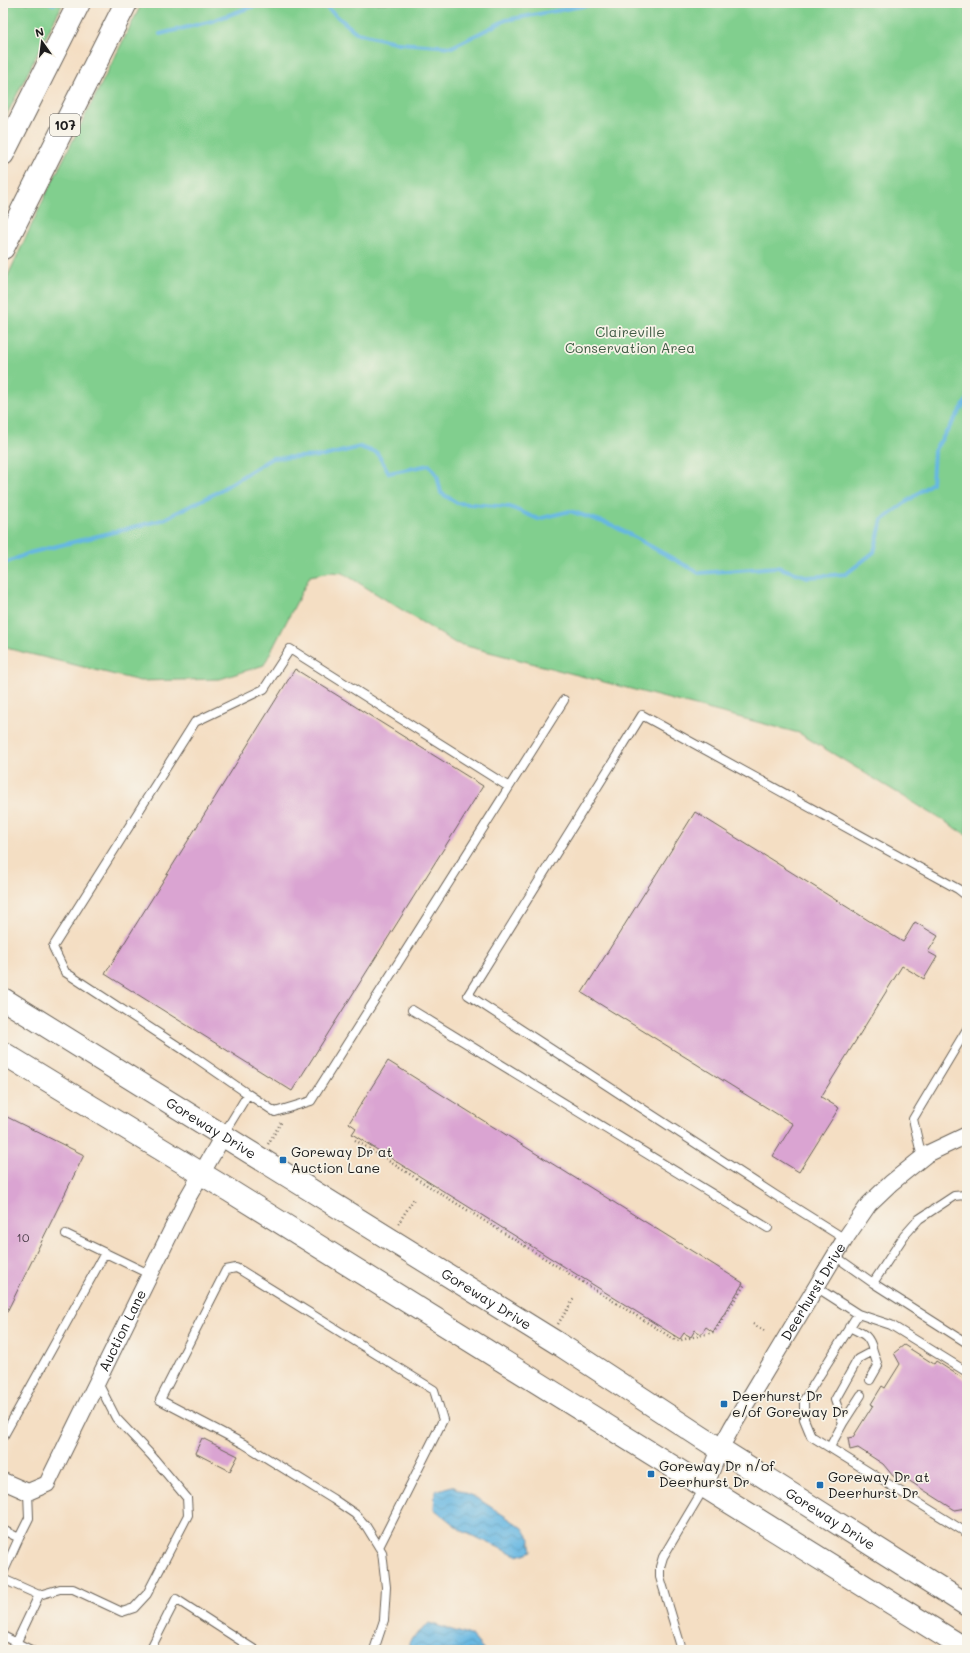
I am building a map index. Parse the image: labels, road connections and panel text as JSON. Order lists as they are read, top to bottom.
{
  "streets": {
    "main road": ["107", "Goreway Drive"],
    "street": ["Deerhurst Drive", "Auction Lane"]
  },
  "crossings": [
    ["Goreway Drive", "Deerhurst Drive"],
    ["Goreway Drive", "Auction Lane"]
  ],
  "parks": ["Claireville Conservation Area"],
  "places": {
    "transit": [
      "Goreway Dr at Auction Lane",
      "Deerhurst Dr e/of Goreway Dr",
      "Goreway Dr n/of Deerhurst Dr",
      "Goreway Dr at Deerhurst Dr"
    ]
  },
  "house_numbers": ["10"],
  "north": "top"
}
